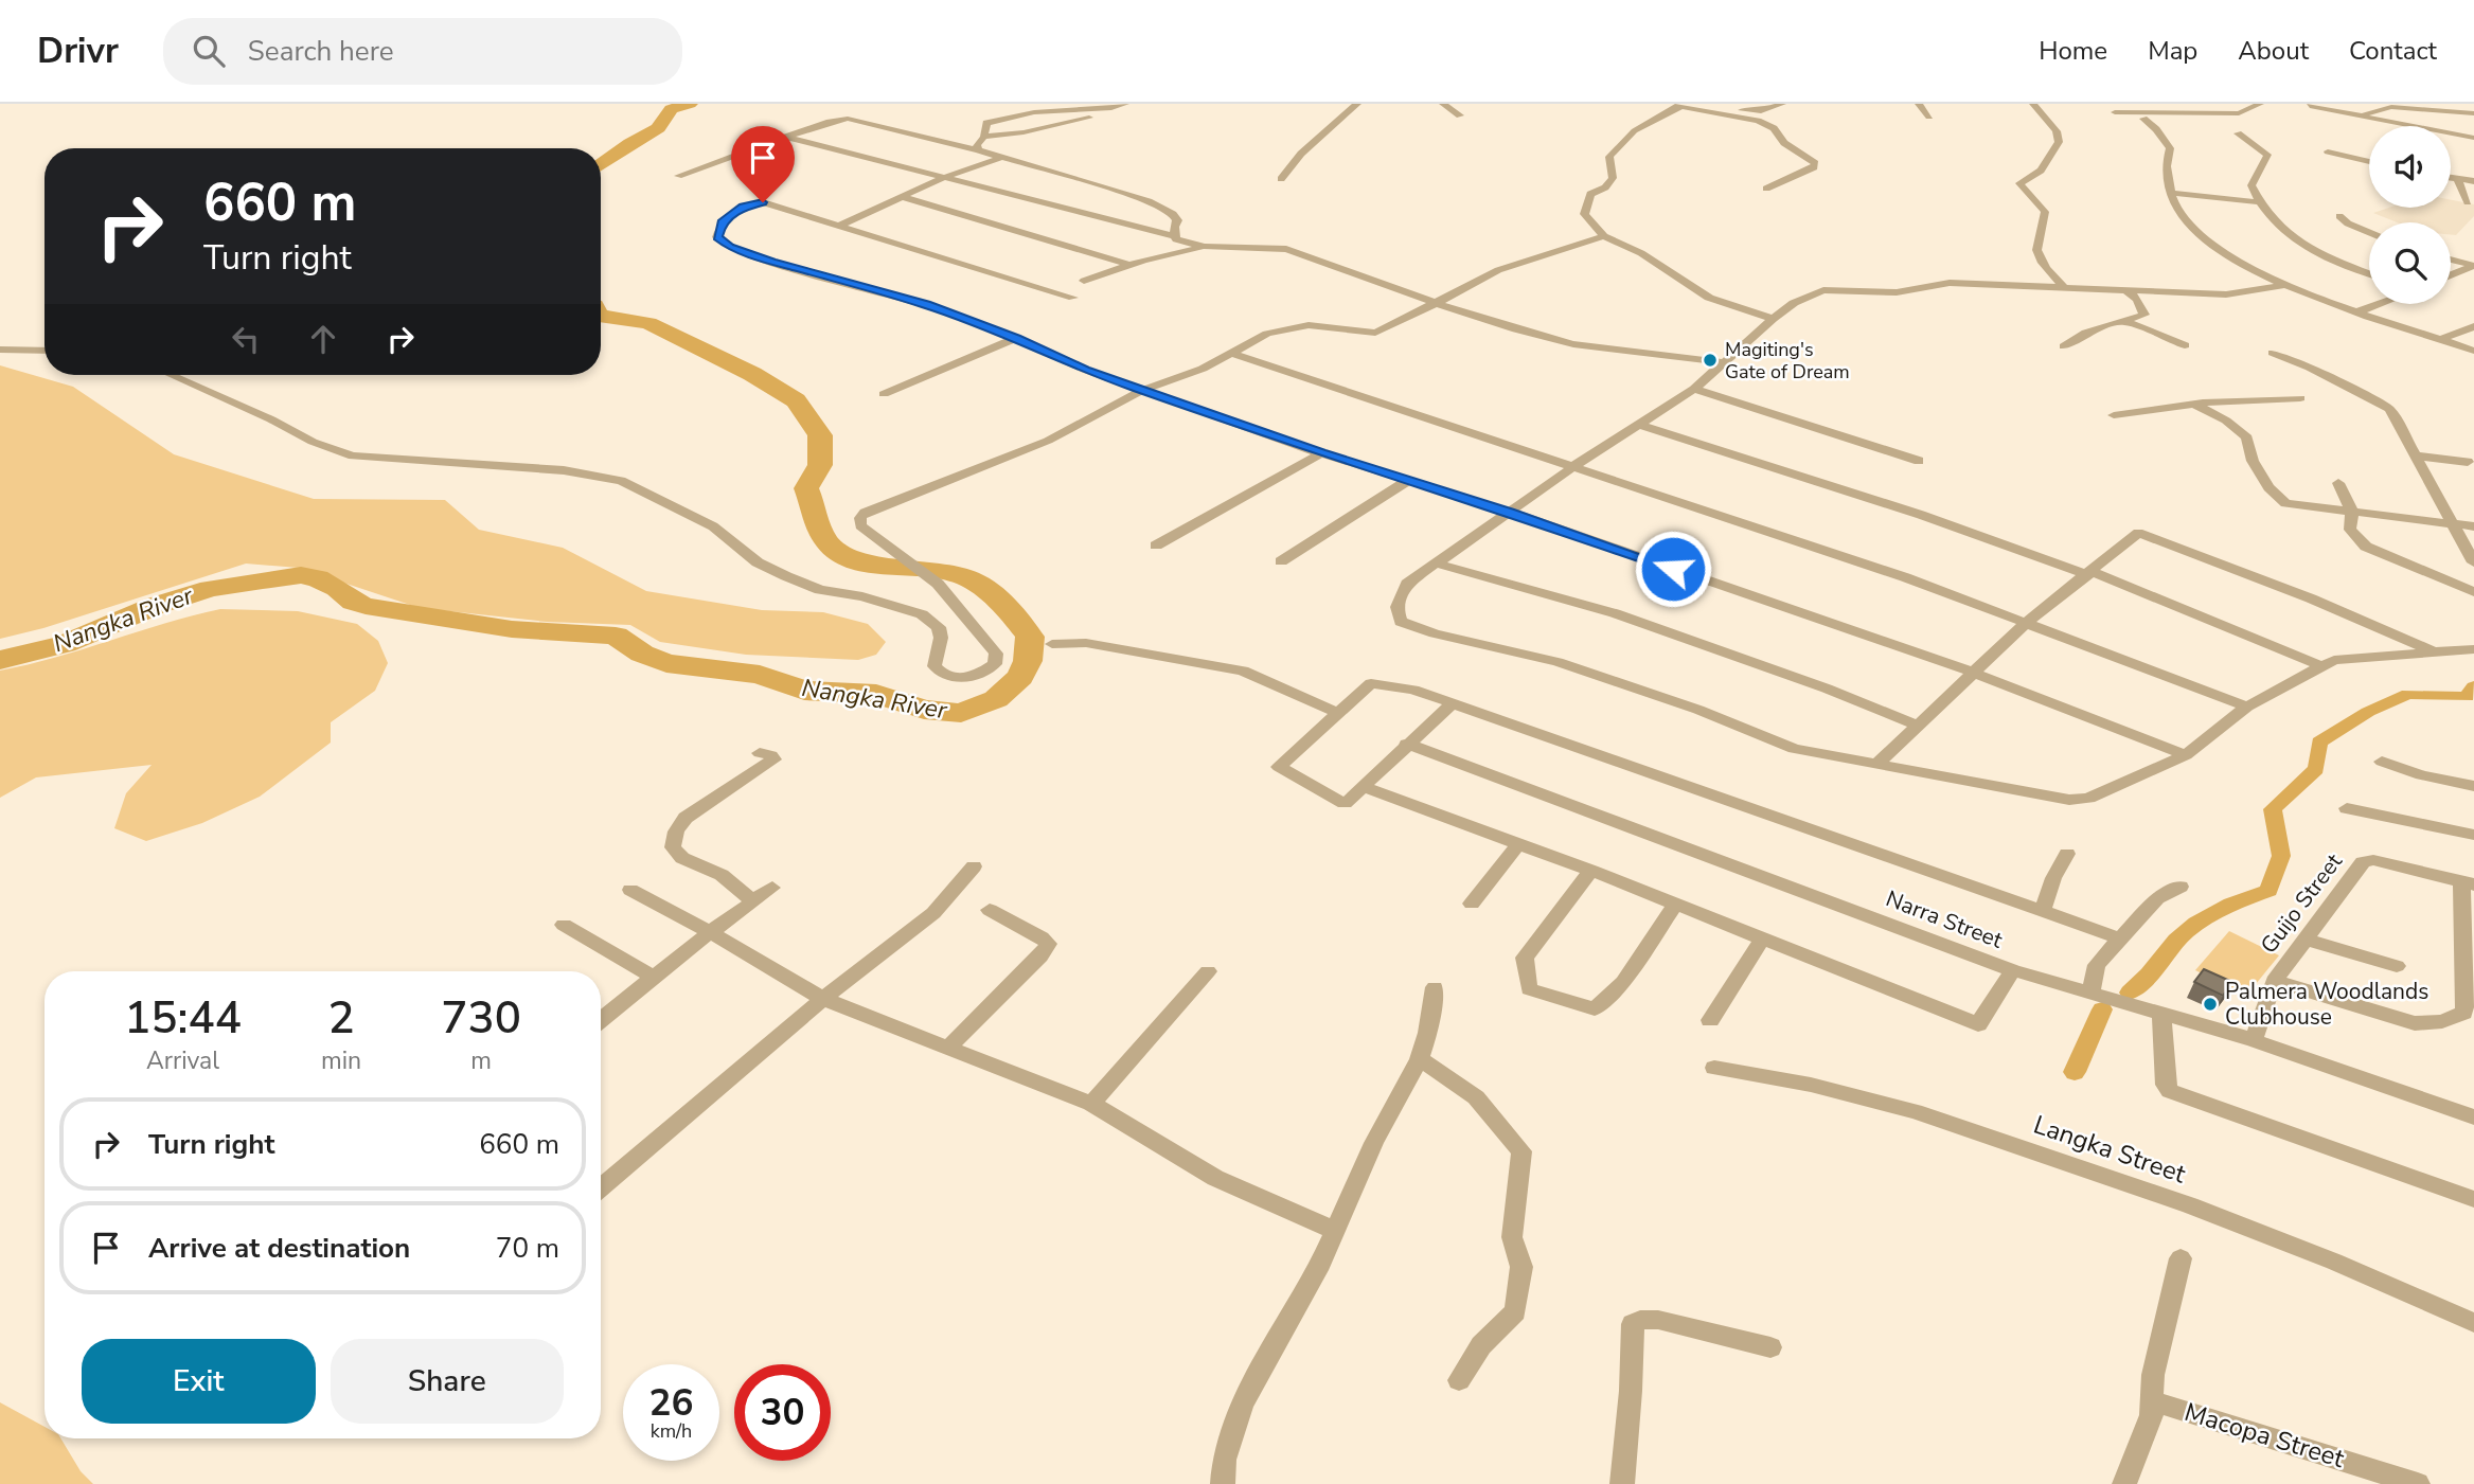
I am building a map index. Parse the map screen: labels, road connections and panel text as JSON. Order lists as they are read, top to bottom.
{
  "streets": {
    "street": [
      "Guijo Street",
      "Narra Street",
      "Langka Street",
      "Macopa Street"
    ]
  },
  "crossings": [
    ["Guijo Street", "Narra Street"]
  ],
  "water": ["Nangka River"],
  "places": ["Magiting's Gate of Dream", "Palmera Woodlands Clubhouse"],
  "page": {
    "header": "Drivr",
    "search": "Search here",
    "nav": [
      "Home",
      "Map",
      "About",
      "Contact"
    ],
    "turn": ["660 m", "Turn right"],
    "eta": [
      "15:44",
      "Arrival",
      "2",
      "min",
      "730",
      "m"
    ],
    "list": [
      {
        "name": "Turn right",
        "value": "660 m"
      },
      {
        "name": "Arrive at destination",
        "value": "70 m"
      }
    ],
    "buttons": ["Exit", "Share"],
    "speed": "26 km/h",
    "limit": "30"
  }
}
